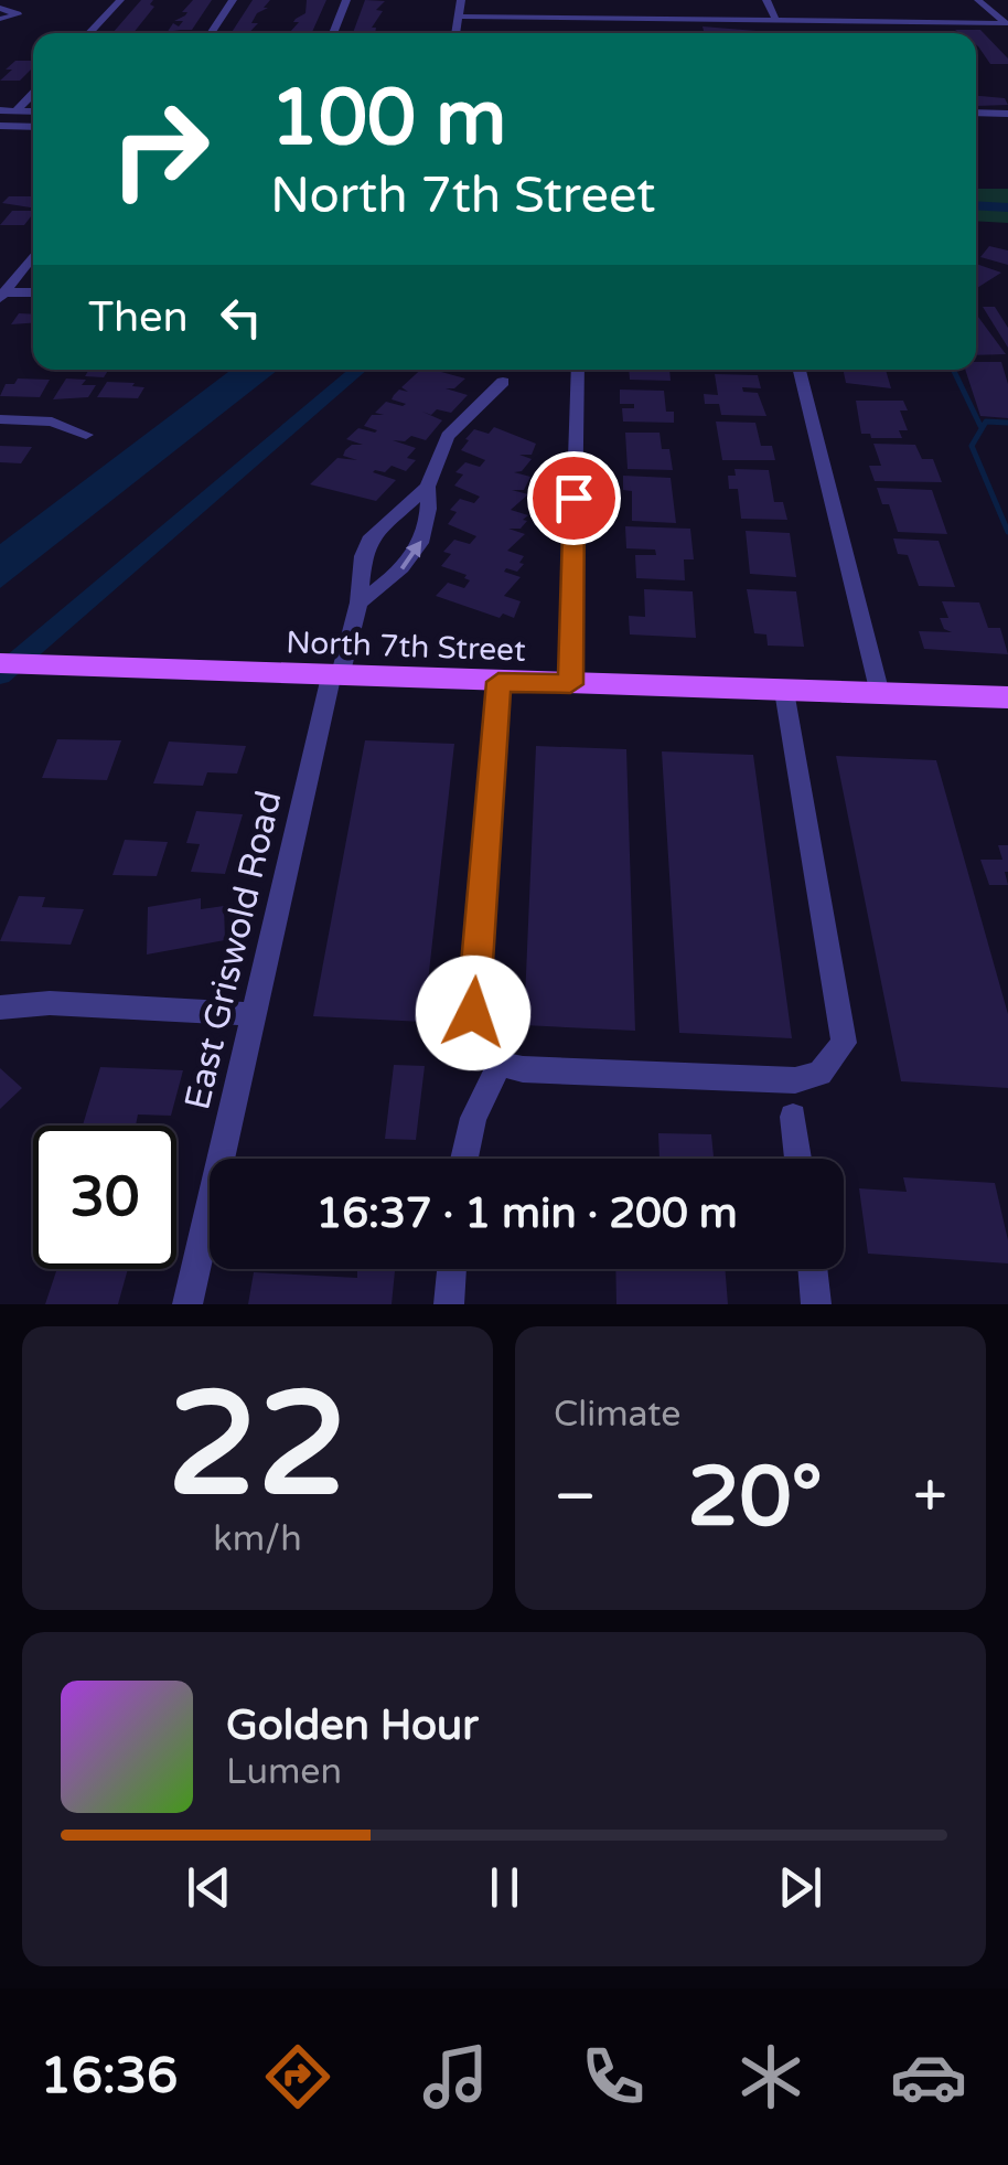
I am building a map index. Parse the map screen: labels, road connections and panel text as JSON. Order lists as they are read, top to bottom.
{
  "streets": {
    "main road": ["North 7th Street"],
    "street": ["East Griswold Road"]
  },
  "crossings": [
    ["North 7th Street", "East Griswold Road"]
  ],
  "page": {
    "turn": ["100 m", "North 7th Street"],
    "then": "Then",
    "limit": "30",
    "trip": "16:37 · 1 min · 200 m",
    "tile": [
      ["22", "km/h"],
      "Climate"
    ],
    "heat": ["−", "20°", "+"],
    "song": ["Golden Hour", "Lumen"],
    "tabs": "16:36"
  }
}
